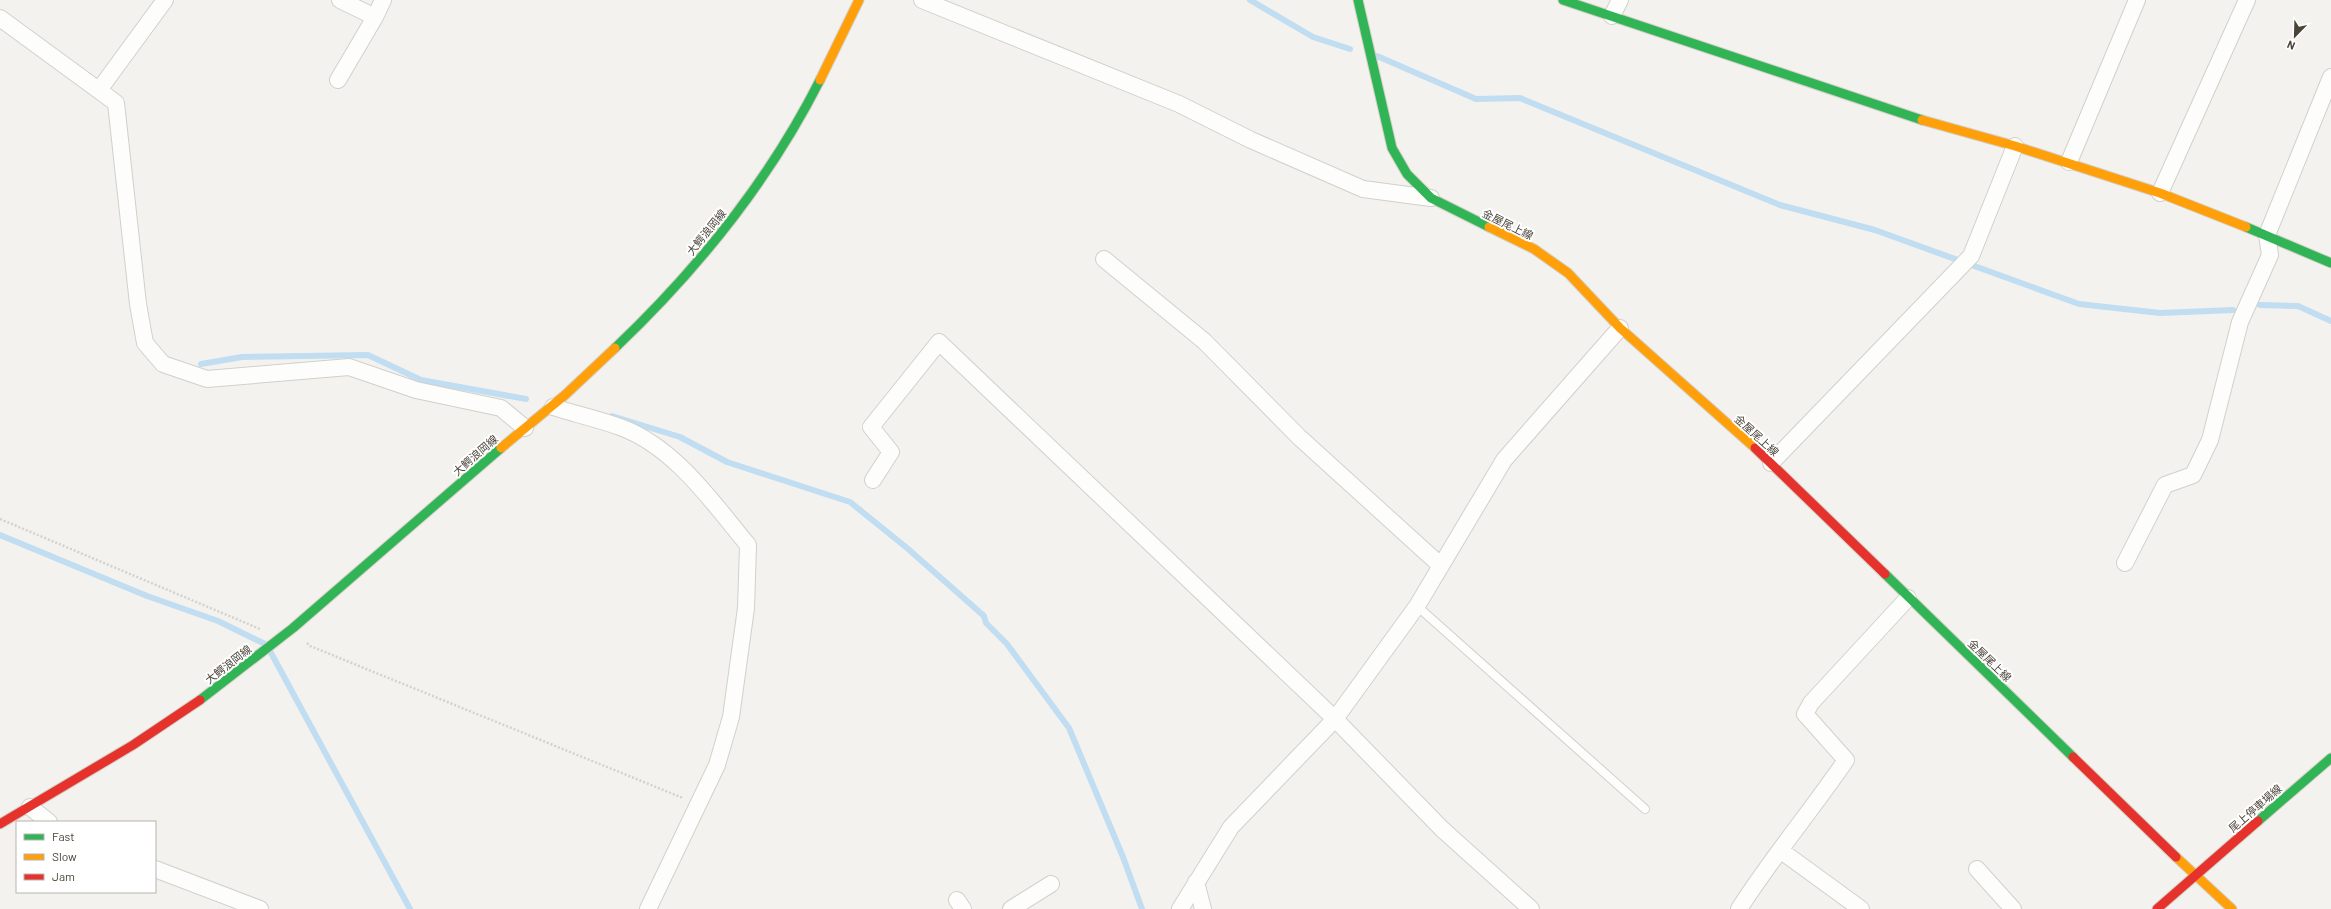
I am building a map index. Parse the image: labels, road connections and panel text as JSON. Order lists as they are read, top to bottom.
{
  "streets": {
    "main road": ["金屋尾上線", "大鰐浪岡線", "尾上停車場線"]
  },
  "crossings": [
    ["金屋尾上線", "尾上停車場線"]
  ],
  "legend": ["Fast", "Slow", "Jam"],
  "north": "bottom left"
}
